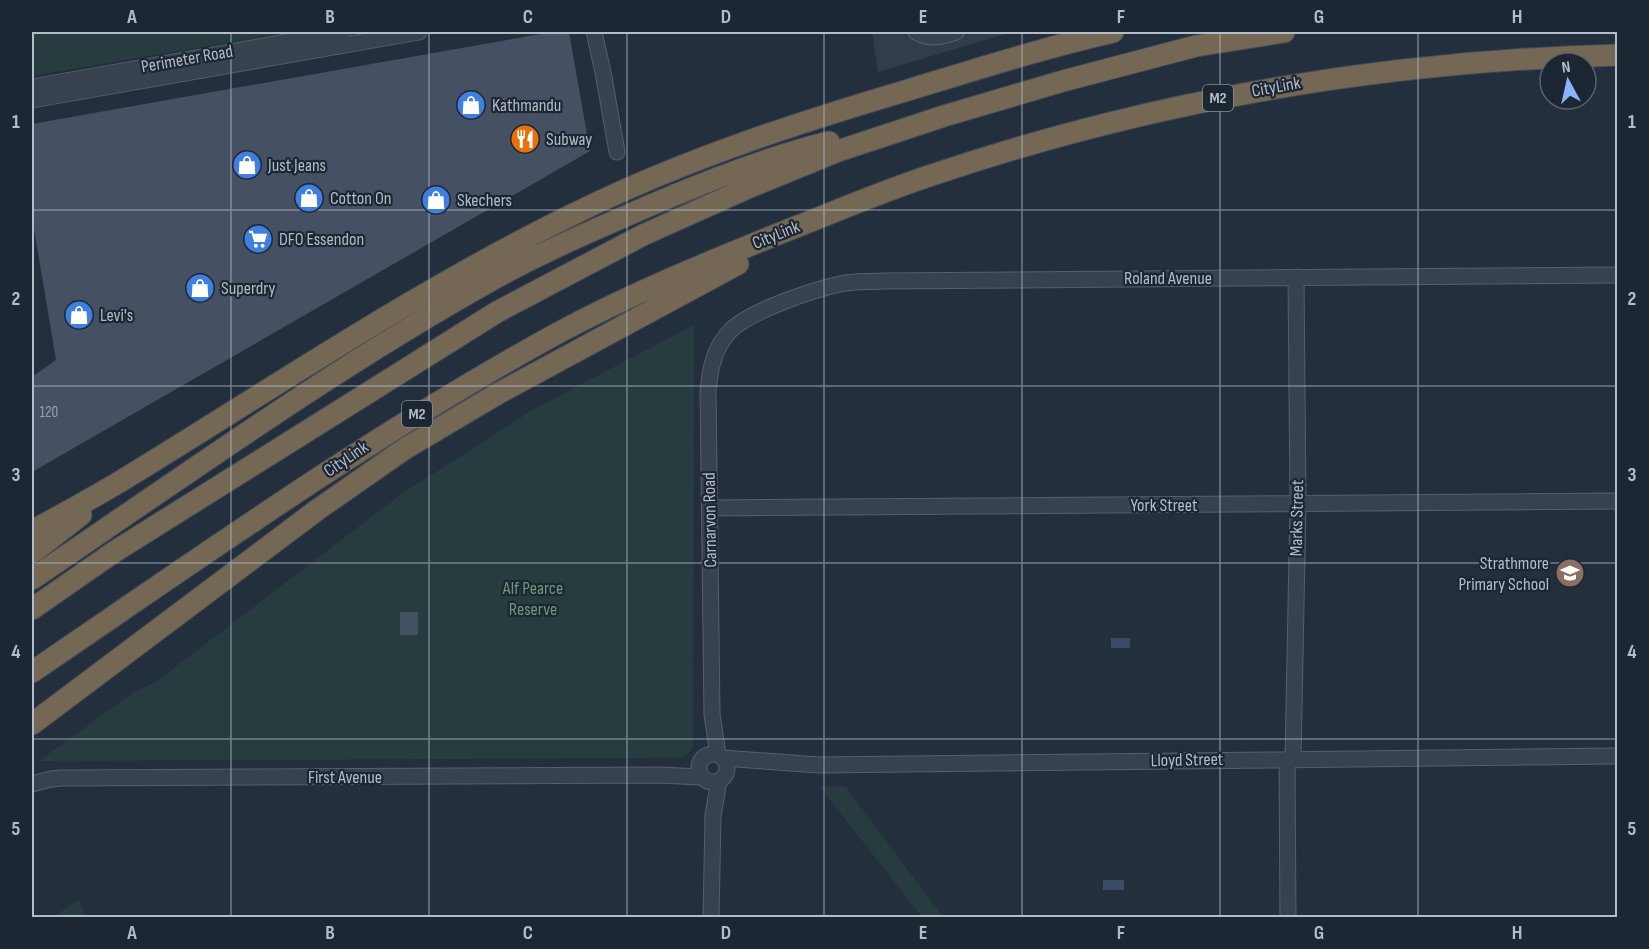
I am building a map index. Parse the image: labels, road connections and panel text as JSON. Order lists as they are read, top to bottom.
{
  "streets": {
    "highway": ["CityLink", "M2"],
    "street": [
      "Perimeter Road",
      "Roland Avenue",
      "York Street",
      "Marks Street",
      "Carnarvon Road",
      "Lloyd Street",
      "First Avenue"
    ]
  },
  "crossings": [
    ["Roland Avenue", "Marks Street"],
    ["Roland Avenue", "Carnarvon Road"],
    ["York Street", "Marks Street"],
    ["York Street", "Carnarvon Road"],
    ["Marks Street", "Lloyd Street"],
    ["Carnarvon Road", "Lloyd Street"],
    ["Carnarvon Road", "First Avenue"],
    ["Lloyd Street", "First Avenue"]
  ],
  "parks": ["Alf Pearce Reserve"],
  "places": {
    "shop": [
      "Kathmandu",
      "Just Jeans",
      "Cotton On",
      "Skechers",
      "Superdry",
      "Levi's"
    ],
    "restaurant": ["Subway"],
    "supermarket": ["DFO Essendon"],
    "school or university": ["Strathmore Primary School"]
  },
  "house_numbers": ["120"],
  "north": "top",
  "grid": {
    "columns": [
      "A",
      "B",
      "C",
      "D",
      "E",
      "F",
      "G",
      "H"
    ],
    "rows": [
      "1",
      "2",
      "3",
      "4",
      "5"
    ]
  }
}
